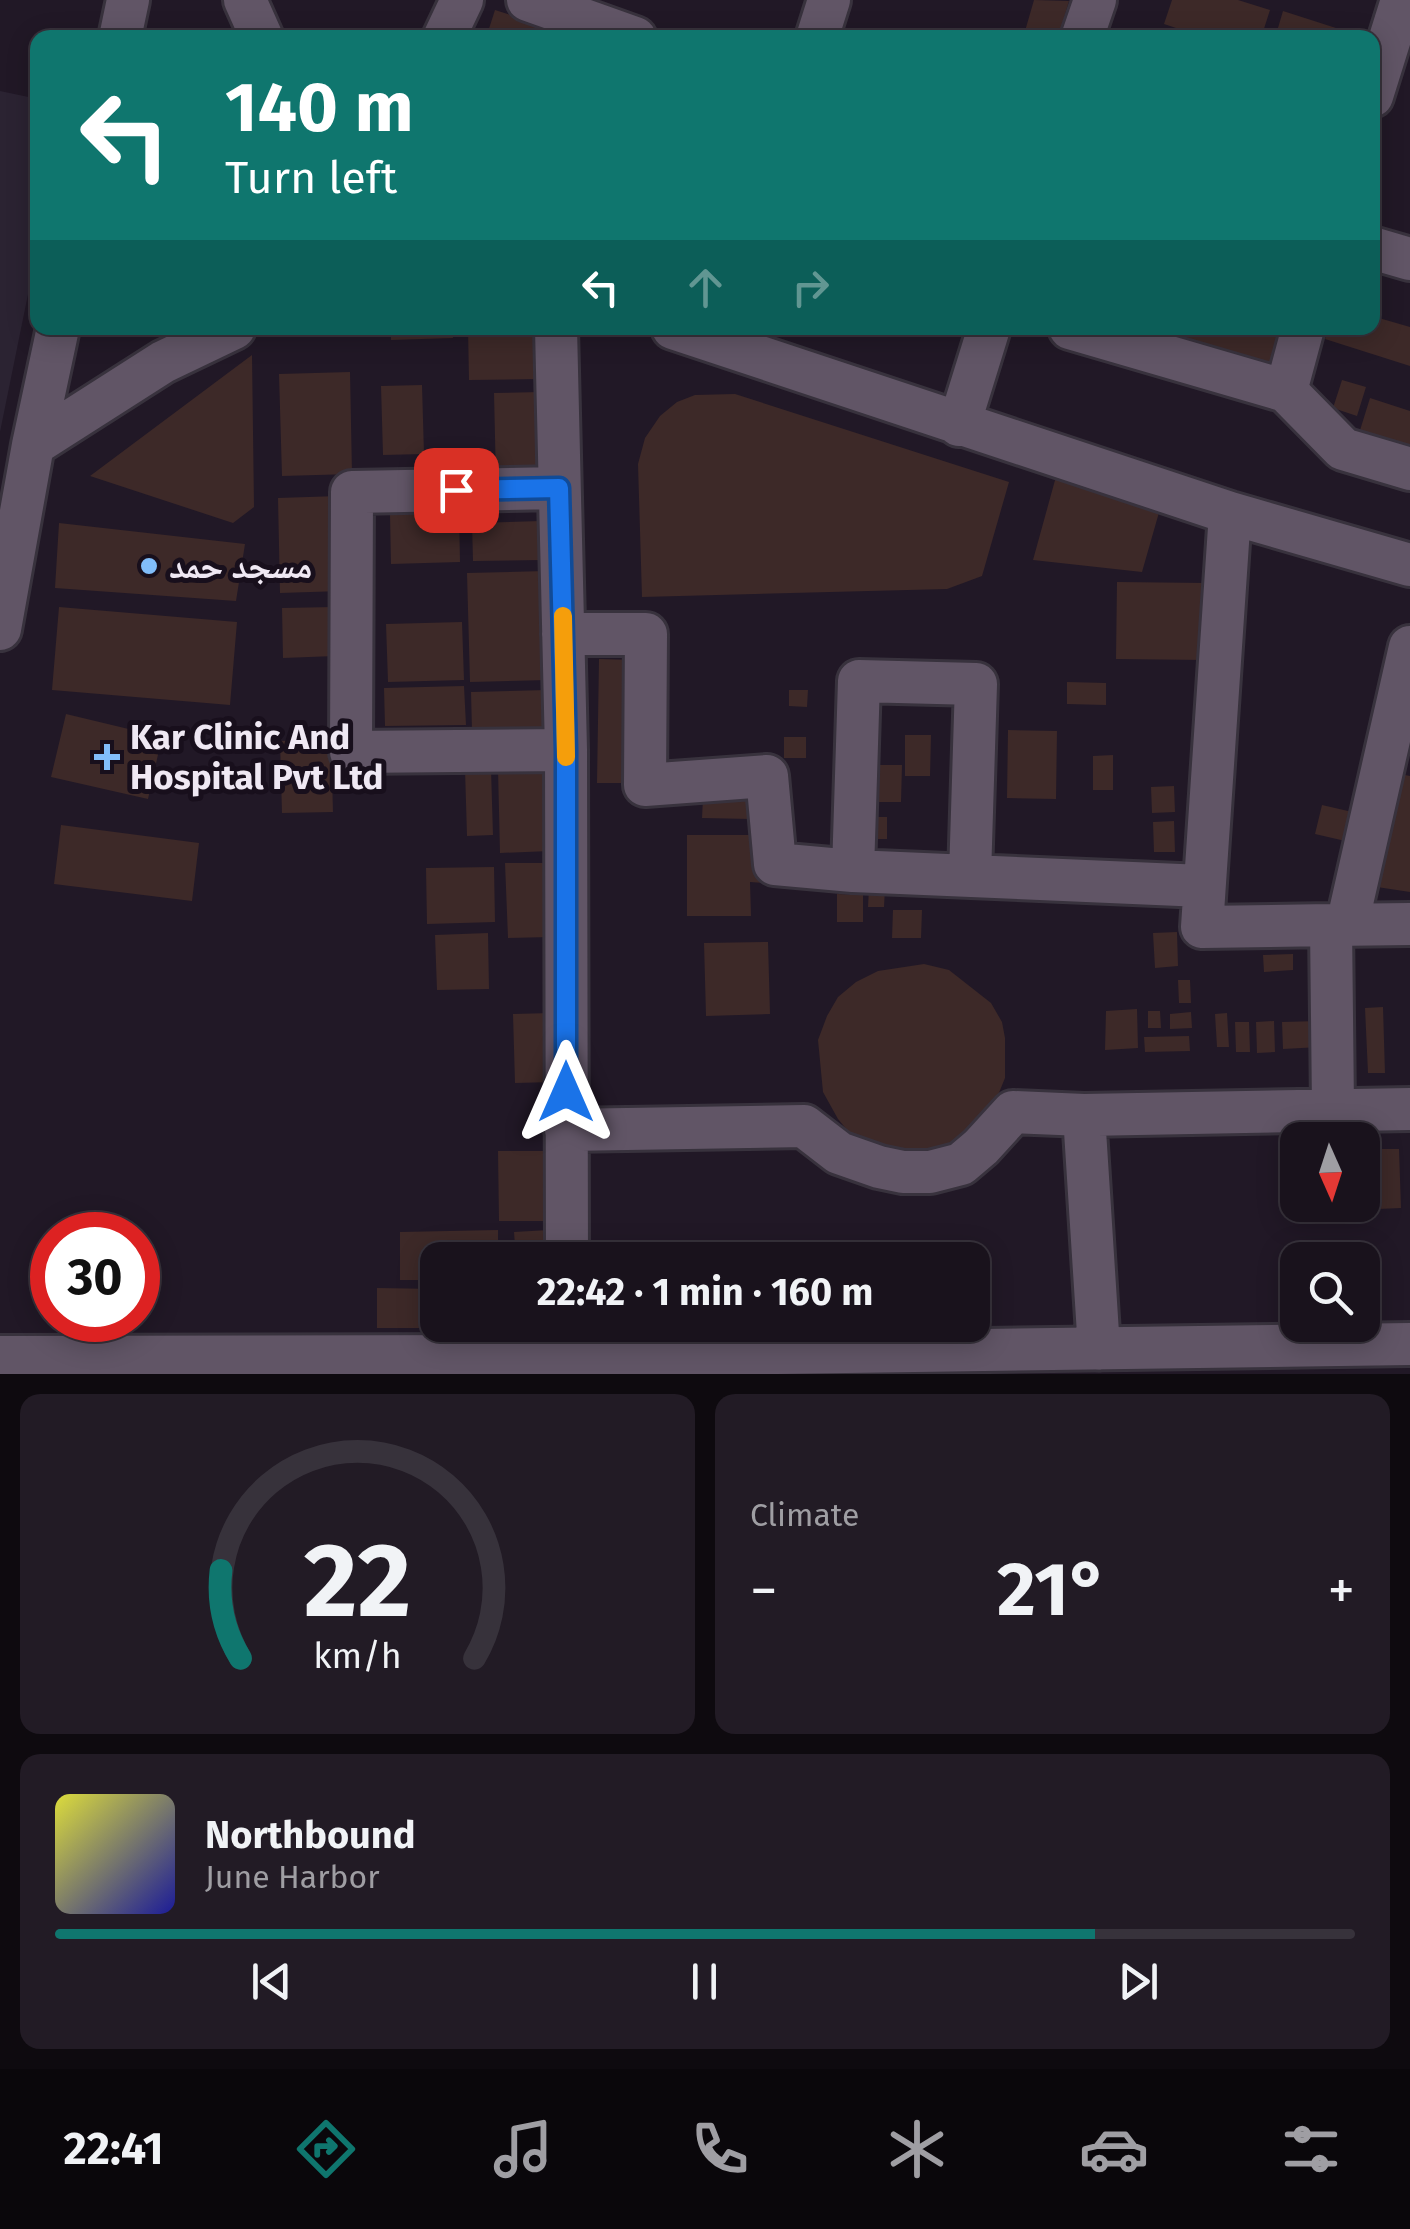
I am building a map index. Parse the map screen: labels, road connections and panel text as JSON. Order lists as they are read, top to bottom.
{
  "places": {
    "other": ["مسجد حمد"],
    "health": ["Kar Clinic And Hospital Pvt Ltd"]
  },
  "north": "bottom",
  "page": {
    "turn": ["140 m", "Turn left"],
    "limit": "30",
    "trip": "22:42 · 1 min · 160 m",
    "tile": "Climate",
    "heat": ["−", "21°", "+"],
    "song": ["Northbound", "June Harbor"],
    "tabs": "22:41",
    "gauge": ["22", "km/h"]
  }
}
